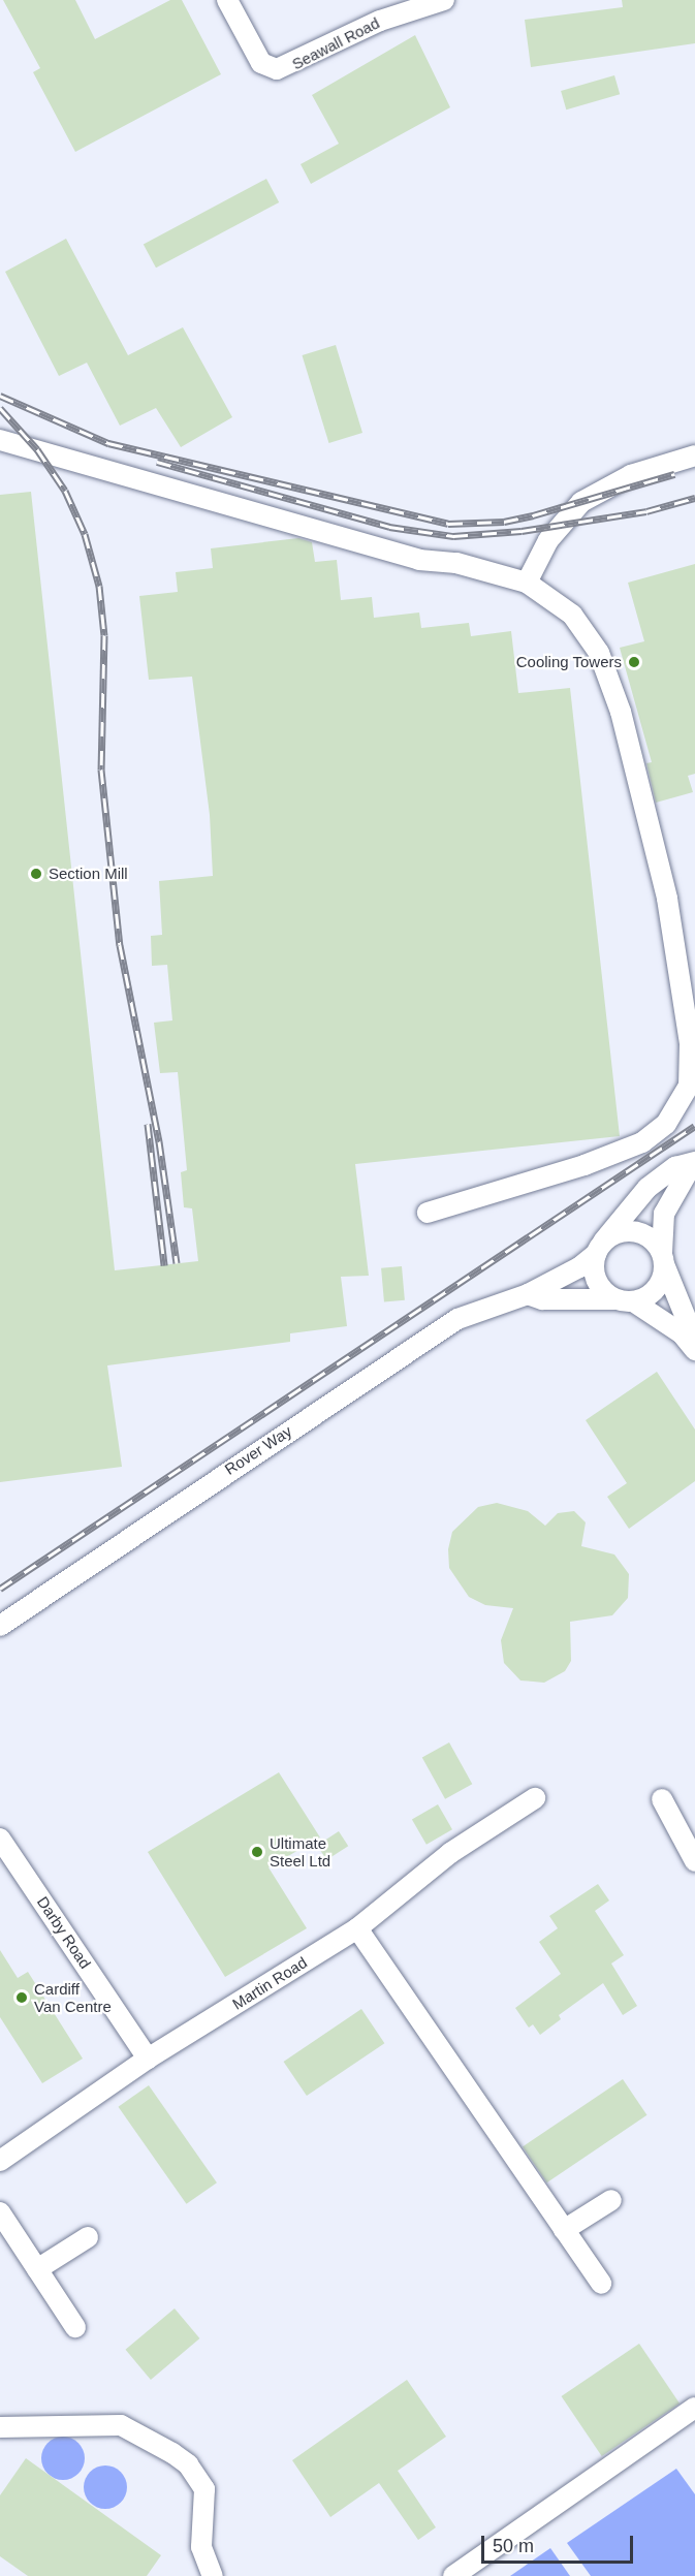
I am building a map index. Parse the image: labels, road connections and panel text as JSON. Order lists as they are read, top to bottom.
{
  "streets": {
    "street": [
      "Seawall Road",
      "Rover Way",
      "Darby Road",
      "Martin Road"
    ]
  },
  "crossings": [
    ["Darby Road", "Martin Road"]
  ],
  "places": [
    "Cooling Towers",
    "Section Mill",
    "Ultimate Steel Ltd",
    "Cardiff Van Centre"
  ],
  "scale_bar": "50 m"
}
